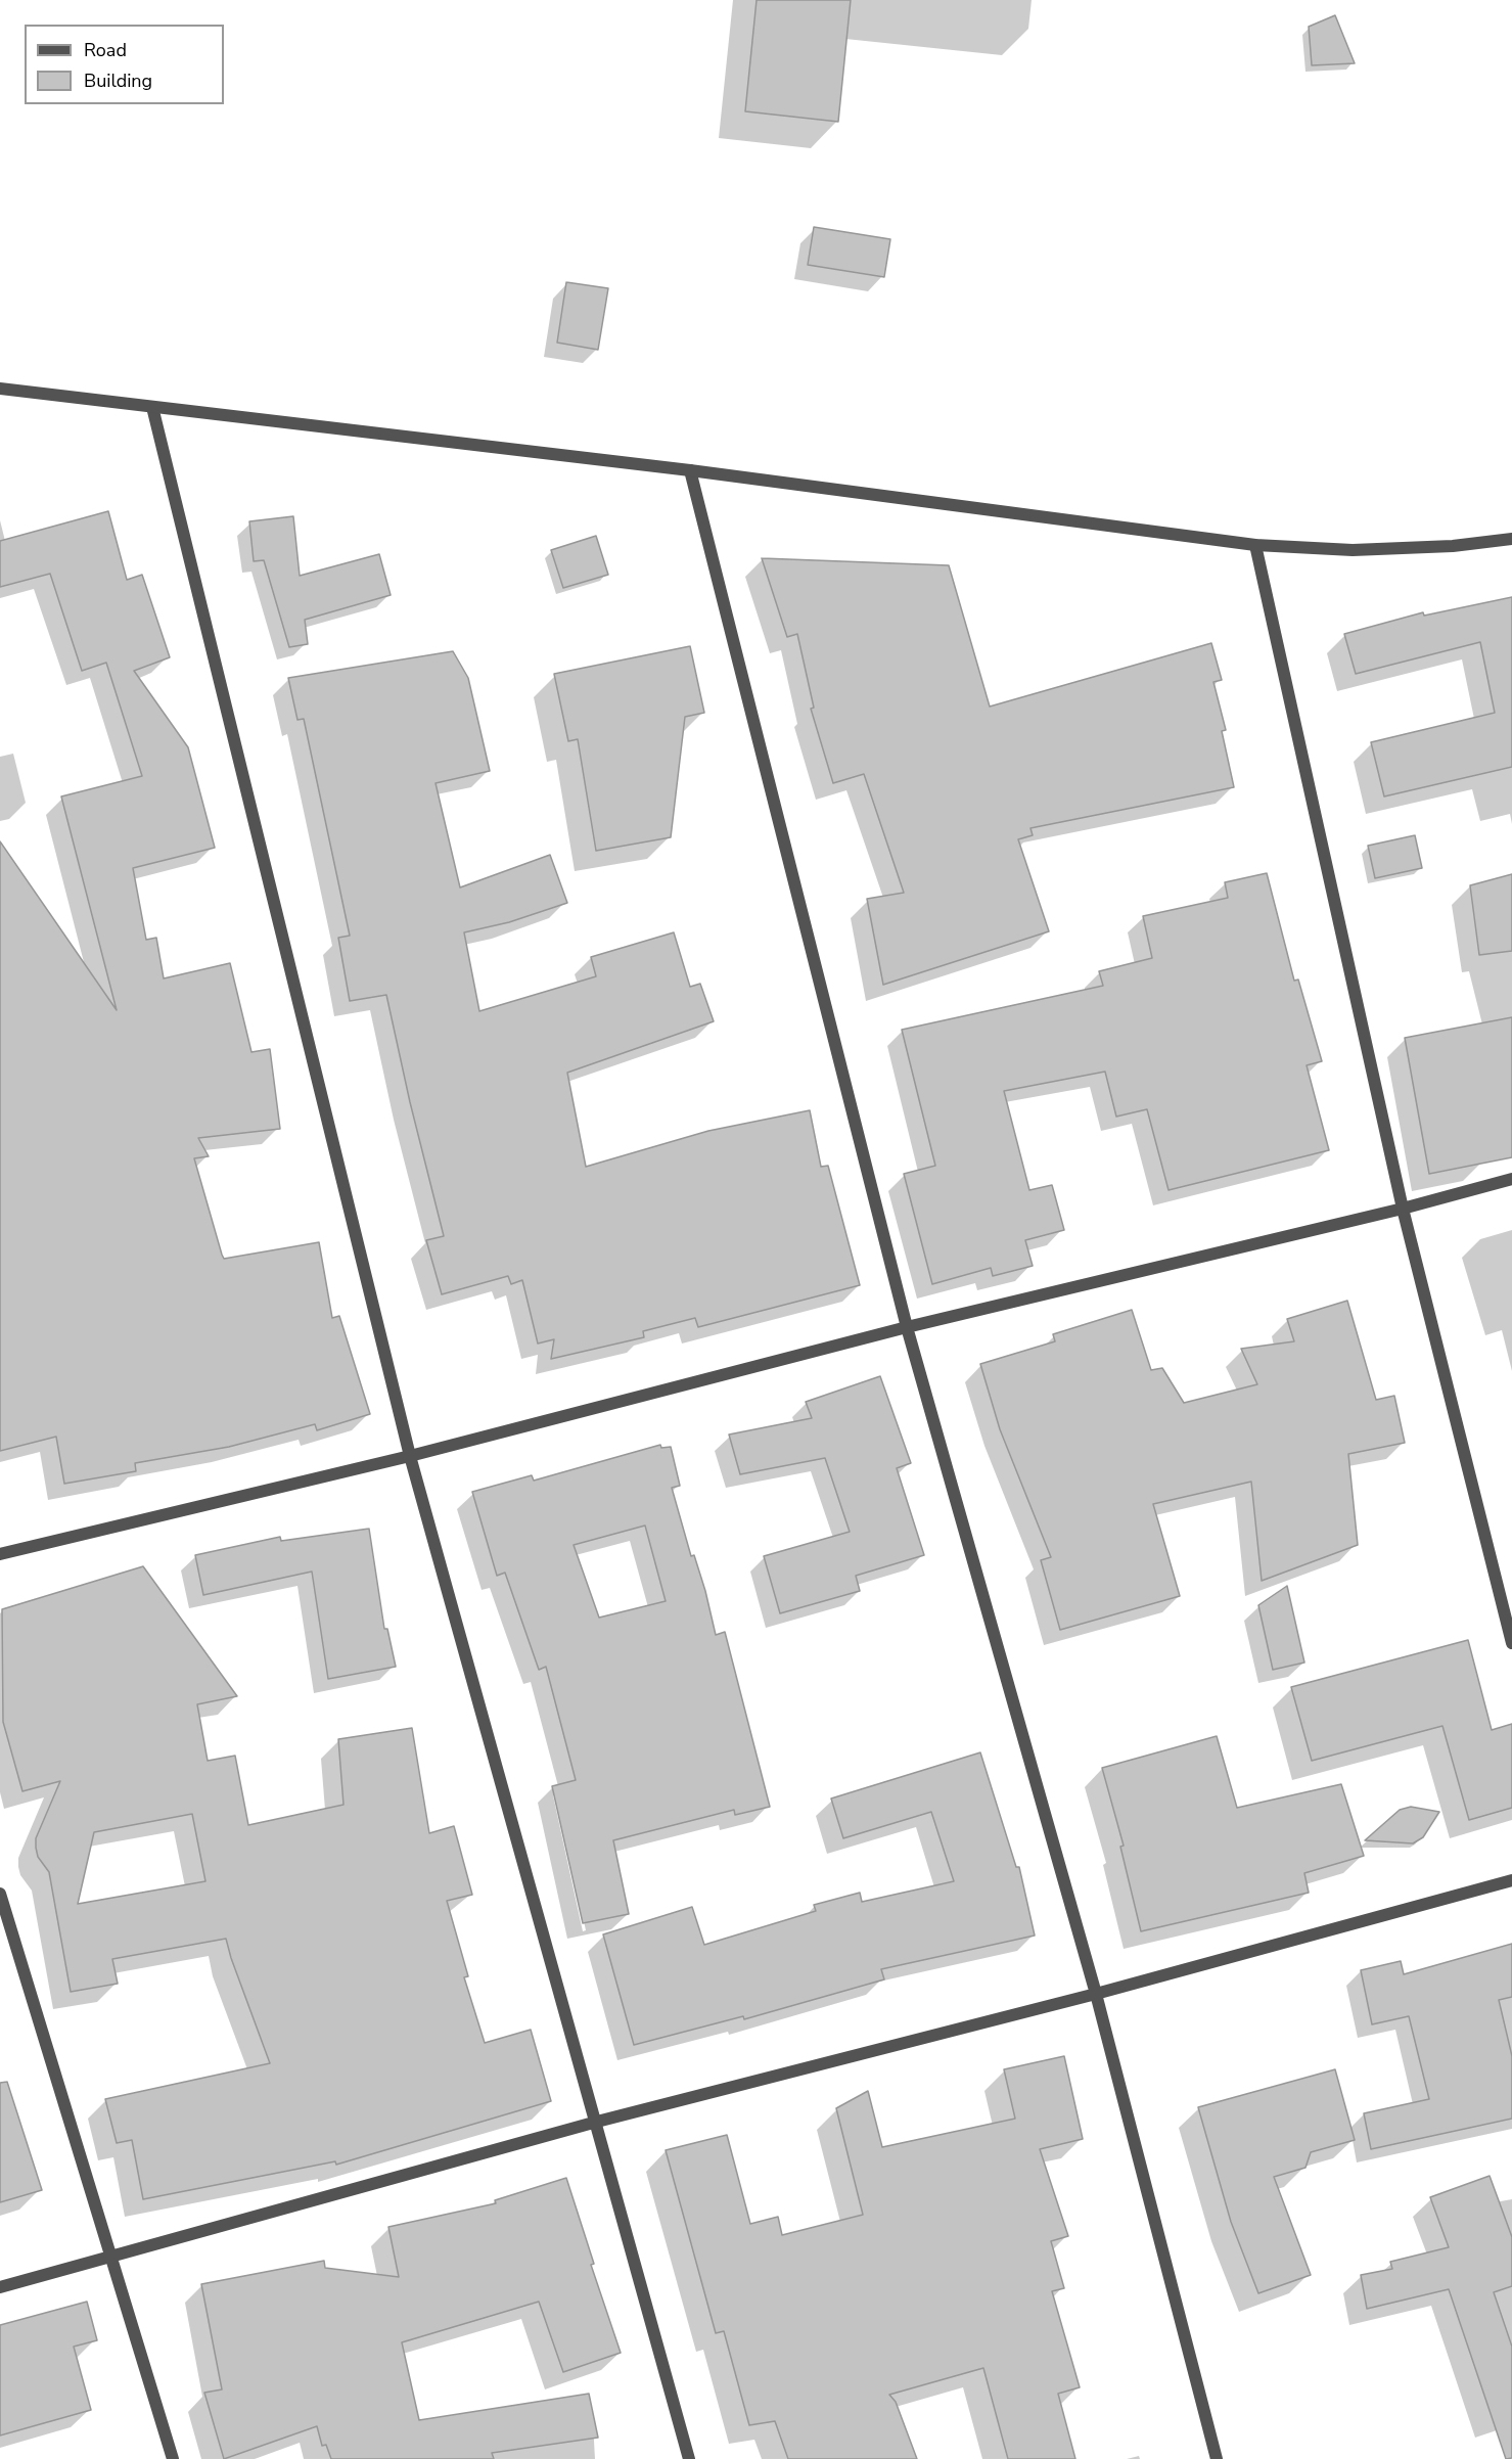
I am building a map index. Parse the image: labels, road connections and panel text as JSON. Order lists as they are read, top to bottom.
{
  "legend": ["Road", "Building"]
}
